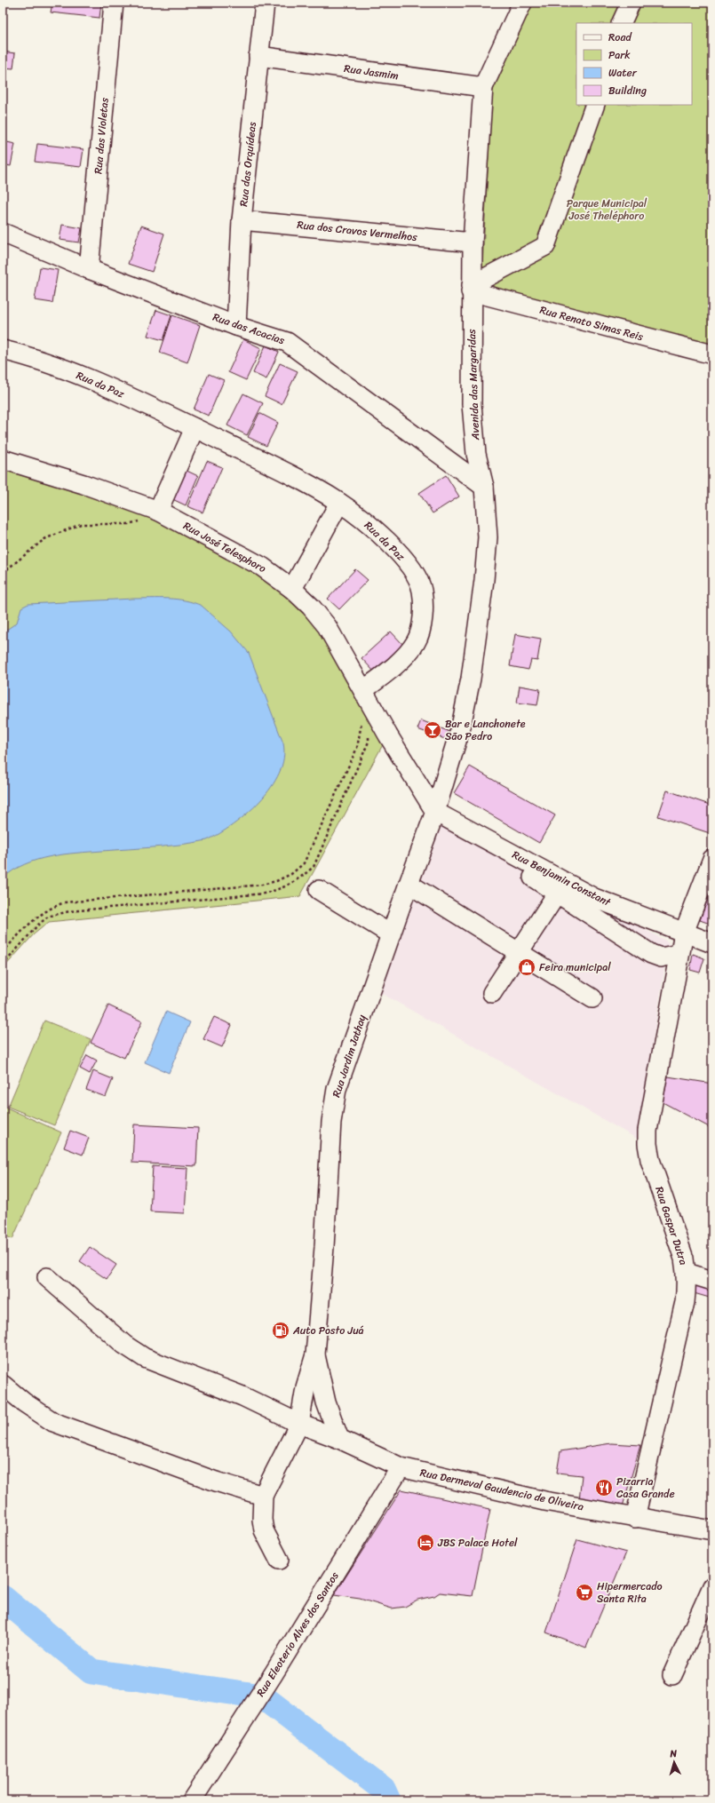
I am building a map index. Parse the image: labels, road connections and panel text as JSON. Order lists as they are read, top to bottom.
{
  "streets": {
    "street": [
      "Rua Jasmim",
      "Rua das Violetas",
      "Rua das Orquídeas",
      "Rua dos Cravos Vermelhos",
      "Rua Renato Simas Reis",
      "Rua das Acacias",
      "Rua da Paz",
      "Avenida das Margaridas",
      "Rua José Telesphoro",
      "Rua Benjamin Constant",
      "Rua Jardim Jathay",
      "Rua Gaspar Dutra",
      "Rua Dermeval Gaudencio de Oliveira",
      "Rua Eleoterio Alves dos Santos"
    ]
  },
  "crossings": [
    ["Rua Jasmim", "Rua das Orquídeas"],
    ["Rua Jasmim", "Avenida das Margaridas"],
    ["Rua das Violetas", "Rua das Acacias"],
    ["Rua das Orquídeas", "Rua dos Cravos Vermelhos"],
    ["Rua das Orquídeas", "Rua das Acacias"],
    ["Rua dos Cravos Vermelhos", "Avenida das Margaridas"],
    ["Rua Renato Simas Reis", "Avenida das Margaridas"],
    ["Rua das Acacias", "Avenida das Margaridas"],
    ["Rua da Paz", "Rua José Telesphoro"],
    ["Avenida das Margaridas", "Rua José Telesphoro"],
    ["Avenida das Margaridas", "Rua Benjamin Constant"],
    ["Avenida das Margaridas", "Rua Jardim Jathay"],
    ["Rua José Telesphoro", "Rua Benjamin Constant"],
    ["Rua José Telesphoro", "Rua Jardim Jathay"],
    ["Rua Benjamin Constant", "Rua Jardim Jathay"],
    ["Rua Benjamin Constant", "Rua Gaspar Dutra"],
    ["Rua Jardim Jathay", "Rua Dermeval Gaudencio de Oliveira"],
    ["Rua Gaspar Dutra", "Rua Dermeval Gaudencio de Oliveira"],
    ["Rua Dermeval Gaudencio de Oliveira", "Rua Eleoterio Alves dos Santos"]
  ],
  "parks": ["Parque Municipal José Theléphoro"],
  "places": {
    "bar": ["Bar e Lanchonete São Pedro"],
    "shop": ["Feira municipal"],
    "fuel station": ["Auto Posto Juá"],
    "restaurant": ["Pizarria Casa Grande"],
    "hotel": ["JBS Palace Hotel"],
    "supermarket": ["Hipermercado Santa Rita"]
  },
  "legend": [
    "Road",
    "Park",
    "Water",
    "Building"
  ],
  "north": "top"
}
